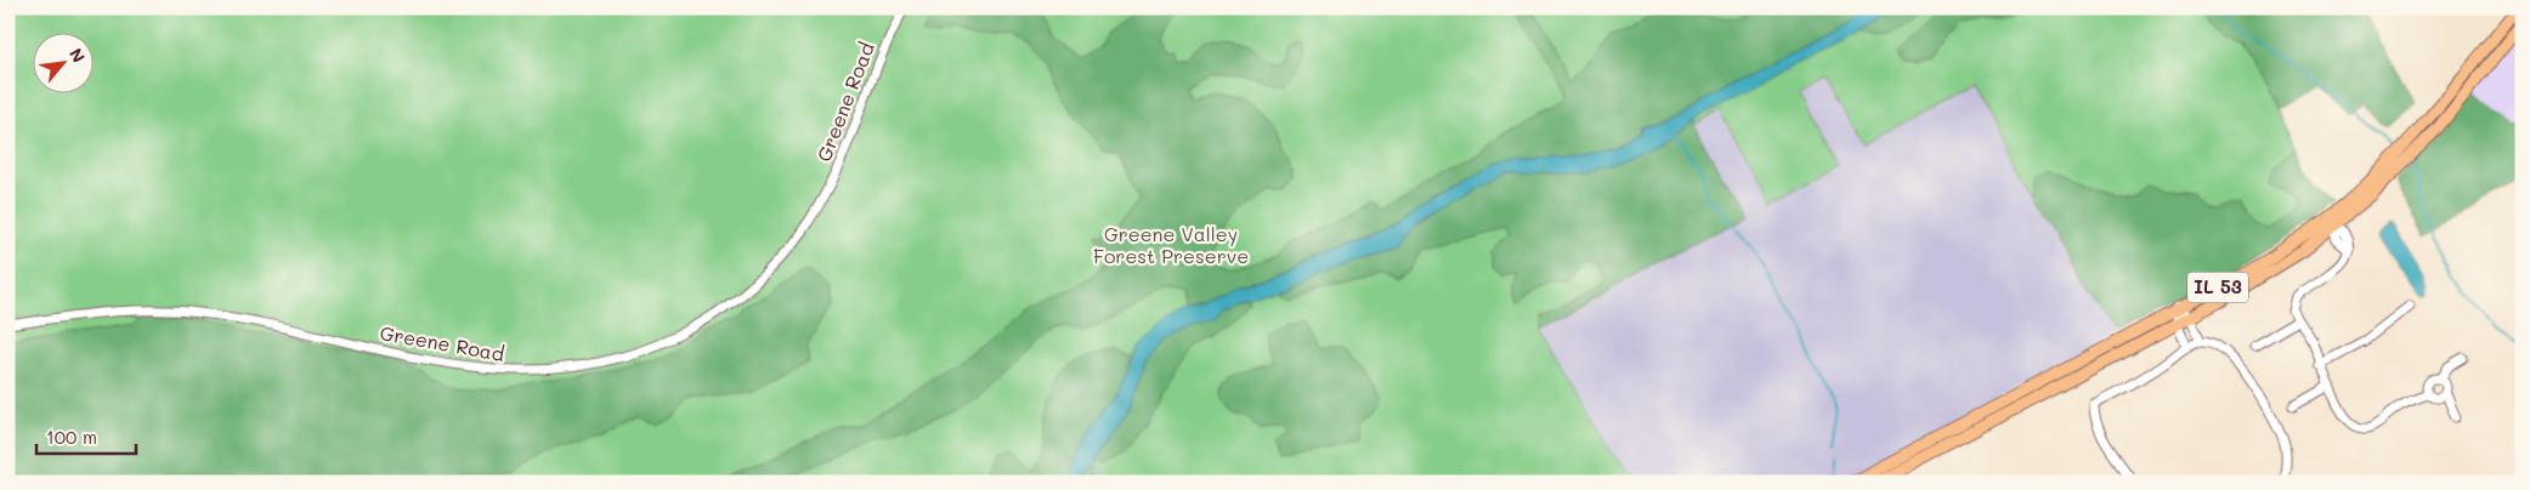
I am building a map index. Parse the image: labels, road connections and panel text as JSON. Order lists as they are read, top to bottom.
{
  "streets": {
    "main road": ["IL 53"],
    "street": ["Greene Road"]
  },
  "parks": ["Greene Valley Forest Preserve"],
  "scale_bar": "100 m",
  "north": "top right"
}
